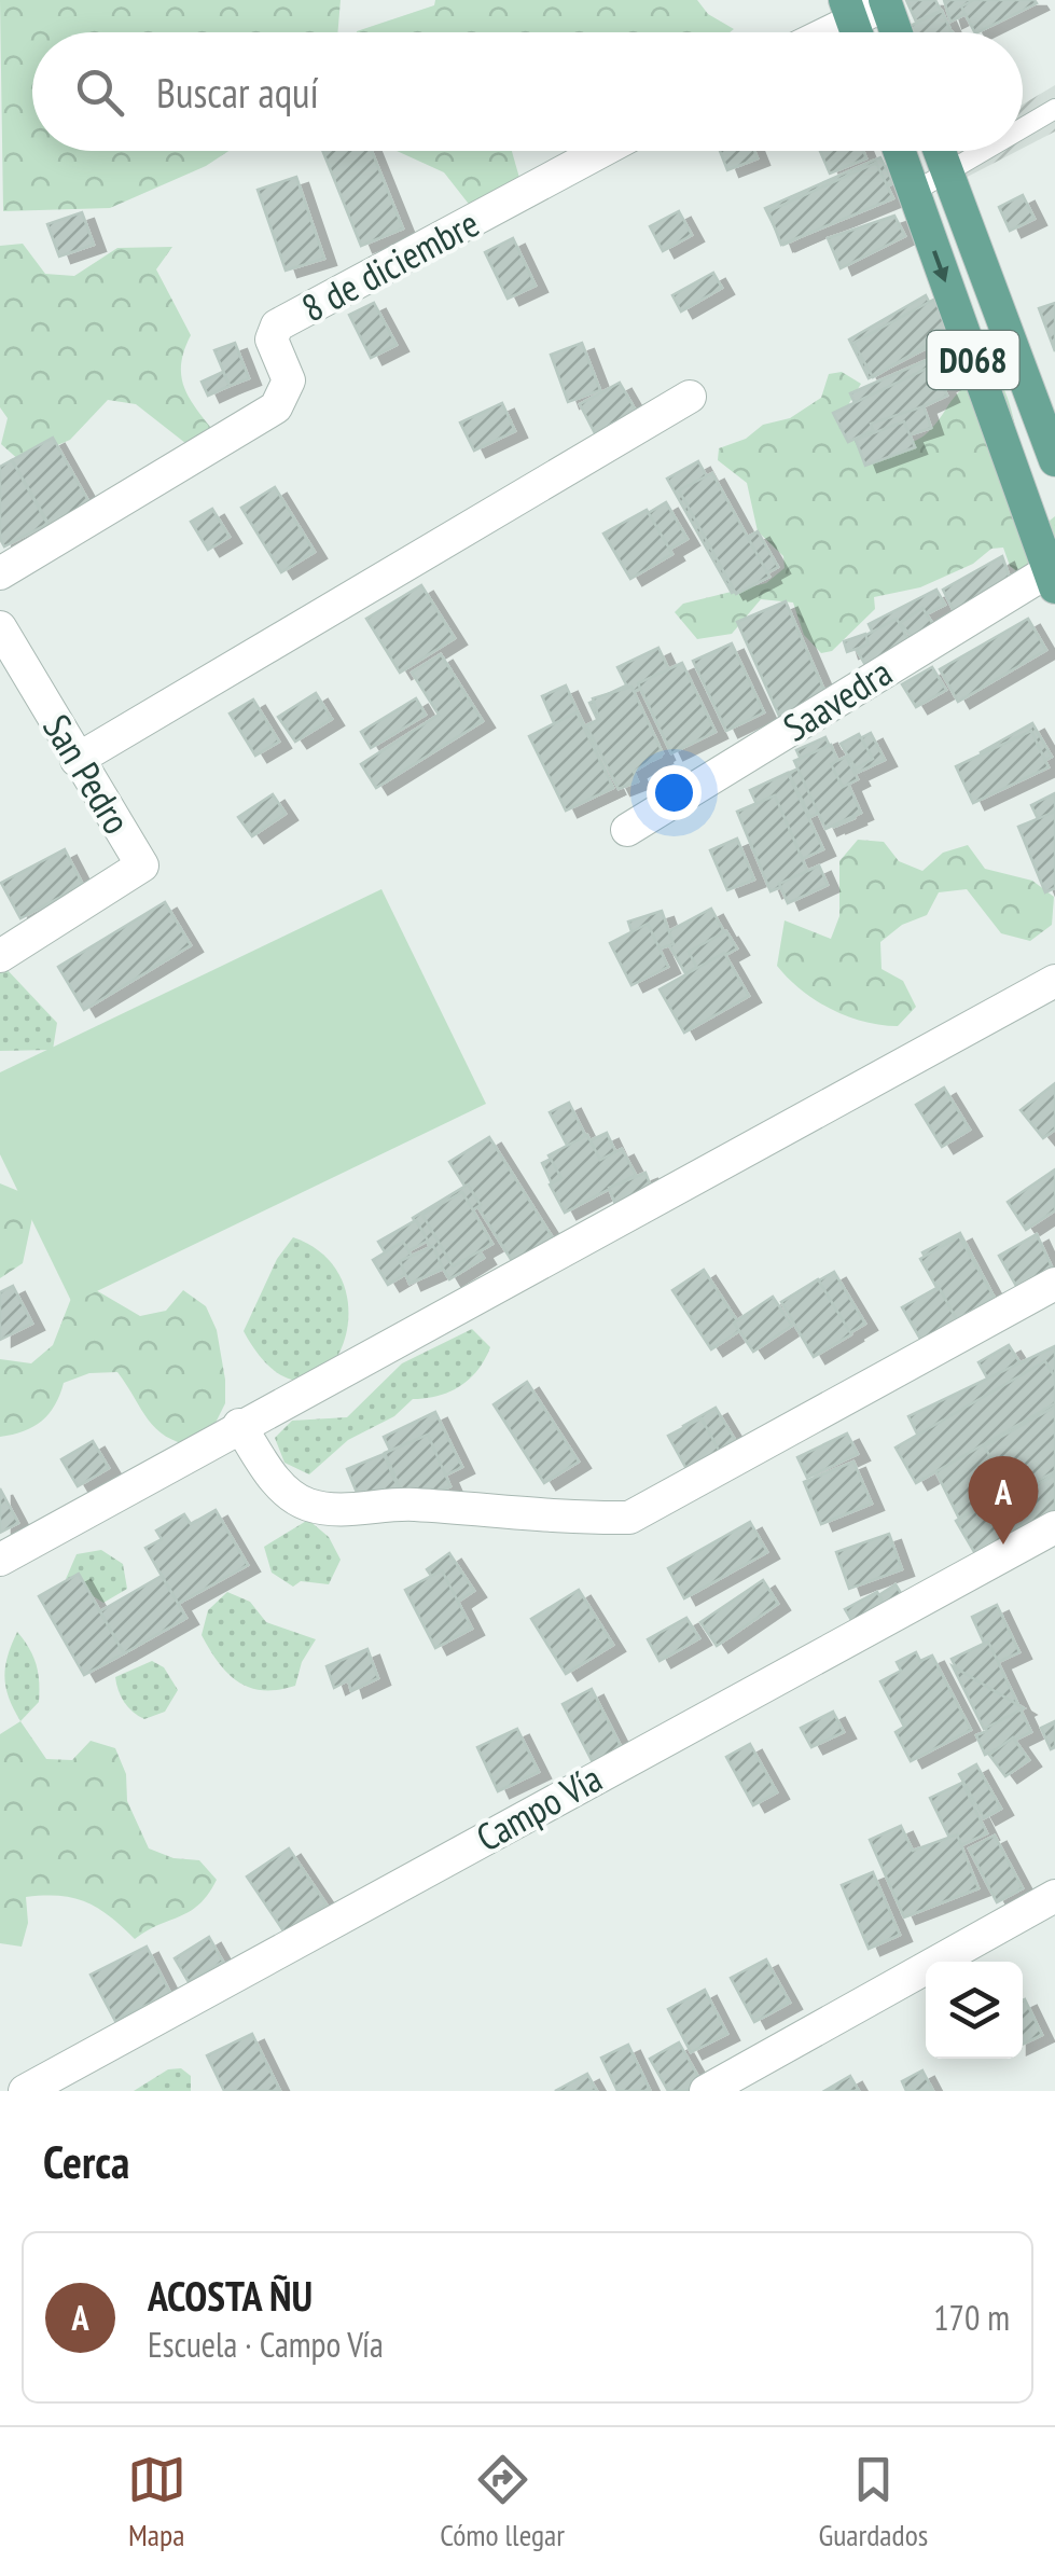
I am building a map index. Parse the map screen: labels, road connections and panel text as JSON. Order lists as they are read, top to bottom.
{
  "streets": {
    "main road": ["D068"],
    "street": [
      "8 de diciembre",
      "Saavedra",
      "San Pedro",
      "Campo Vía"
    ]
  },
  "crossings": [
    ["D068", "Saavedra"]
  ],
  "page": {
    "search": "Buscar aquí",
    "pins": "A",
    "heading": "Cerca",
    "list": [
      {
        "mark": "A",
        "name": "ACOSTA ÑU",
        "note": "Escuela · Campo Vía",
        "value": "170 m"
      }
    ],
    "nav": ["Mapa", "Cómo llegar", "Guardados"]
  }
}
